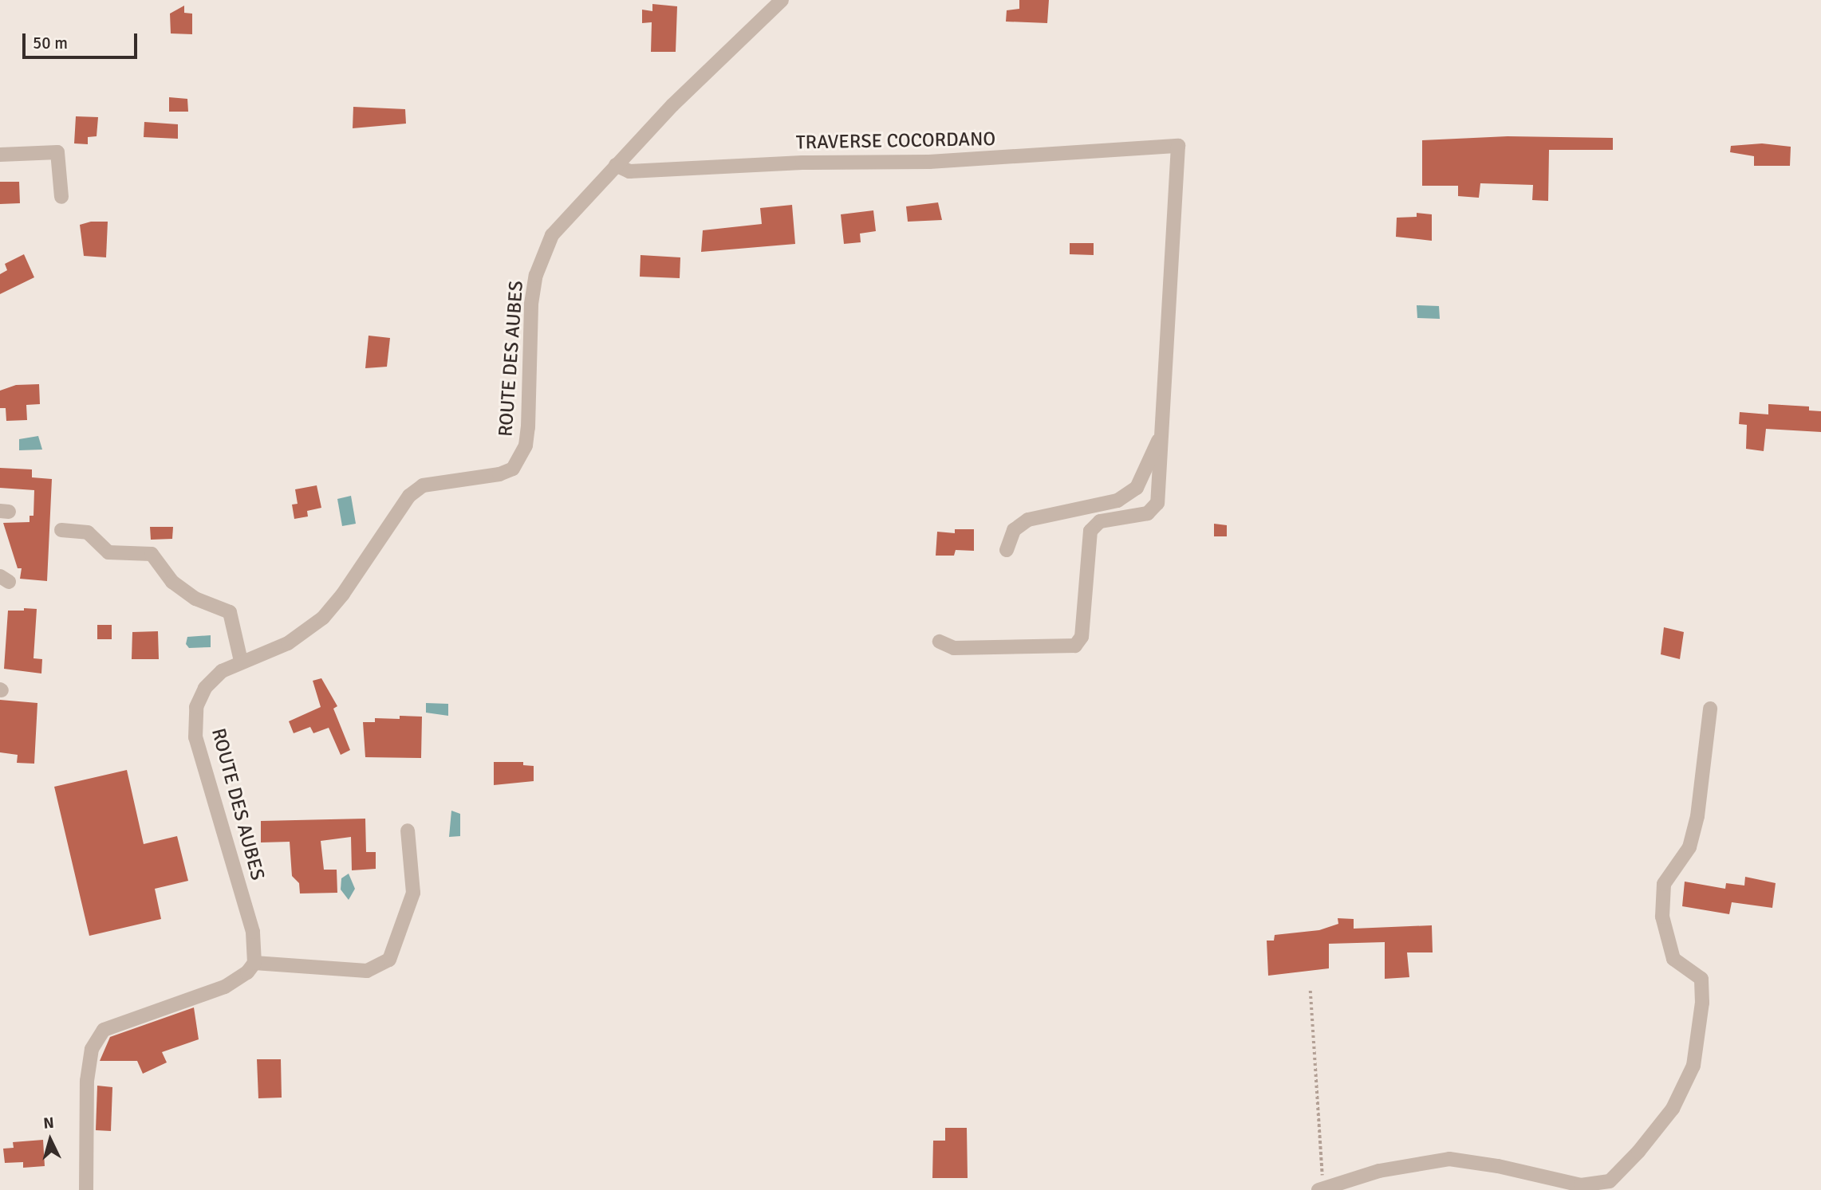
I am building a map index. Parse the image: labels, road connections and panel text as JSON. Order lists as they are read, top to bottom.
{
  "streets": {
    "street": ["TRAVERSE COCORDANO", "ROUTE DES AUBES"]
  },
  "crossings": [
    ["TRAVERSE COCORDANO", "ROUTE DES AUBES"]
  ],
  "scale_bar": "50 m",
  "north": "top"
}
